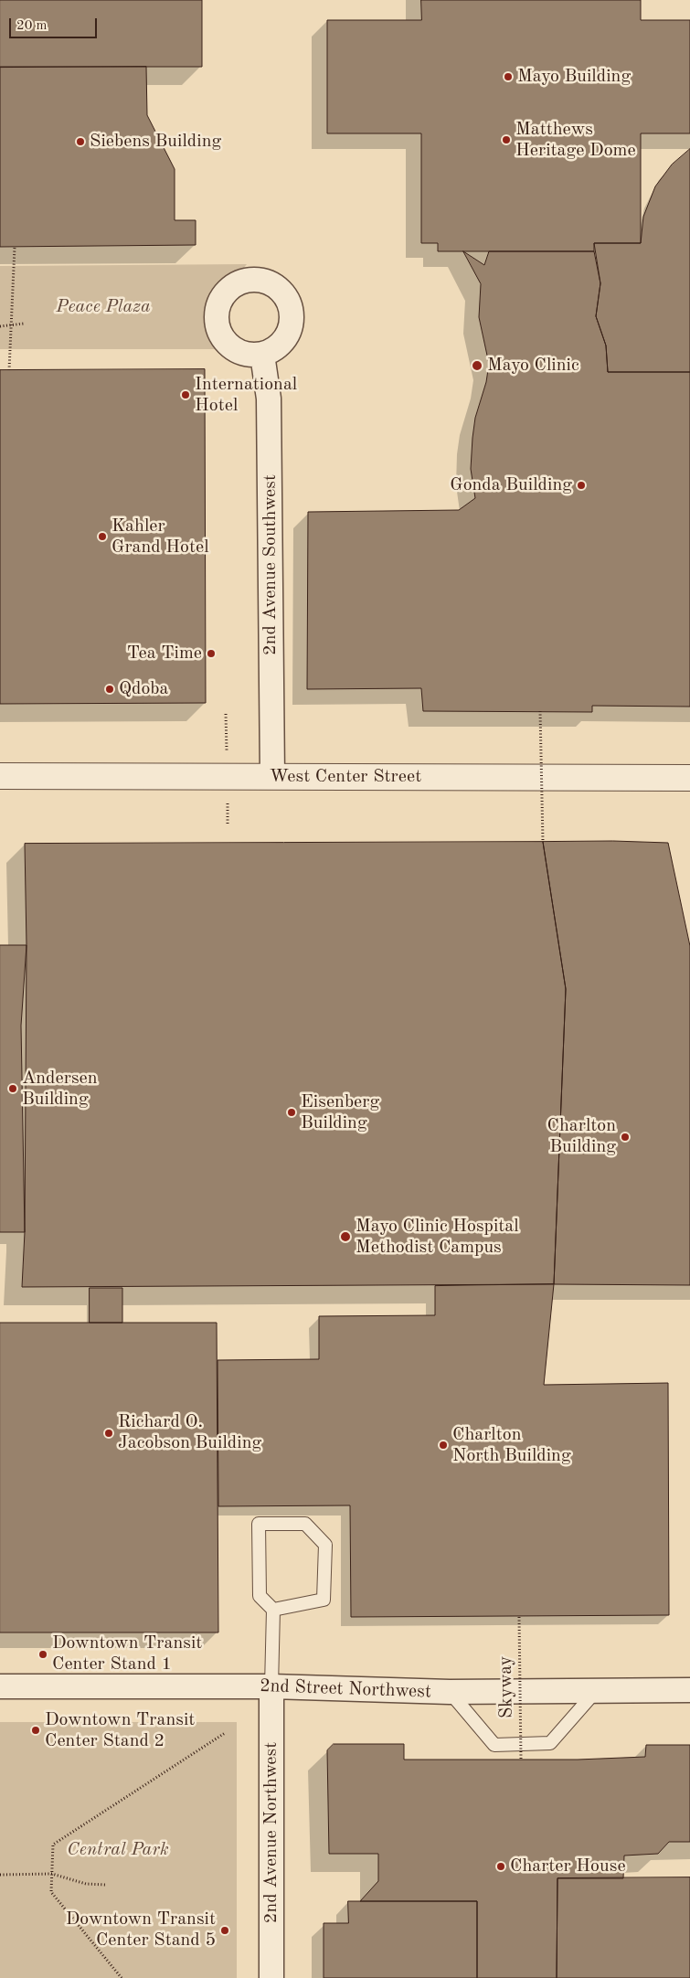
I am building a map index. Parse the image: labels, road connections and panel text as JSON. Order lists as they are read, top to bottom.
{
  "streets": {
    "street": [
      "2nd Avenue Southwest",
      "West Center Street",
      "2nd Street Northwest",
      "2nd Avenue Northwest"
    ],
    "path": ["Skyway"]
  },
  "crossings": [
    ["2nd Avenue Southwest", "West Center Street"],
    ["2nd Street Northwest", "2nd Avenue Northwest"]
  ],
  "parks": ["Peace Plaza", "Central Park"],
  "places": [
    "Mayo Building",
    "Matthews Heritage Dome",
    "Siebens Building",
    "Mayo Clinic",
    "International Hotel",
    "Gonda Building",
    "Kahler Grand Hotel",
    "Tea Time",
    "Qdoba",
    "Andersen Building",
    "Eisenberg Building",
    "Charlton Building",
    "Mayo Clinic Hospital Methodist Campus",
    "Richard O. Jacobson Building",
    "Charlton North Building",
    "Downtown Transit Center Stand 1",
    "Downtown Transit Center Stand 2",
    "Charter House",
    "Downtown Transit Center Stand 5"
  ],
  "scale_bar": "20 m"
}
